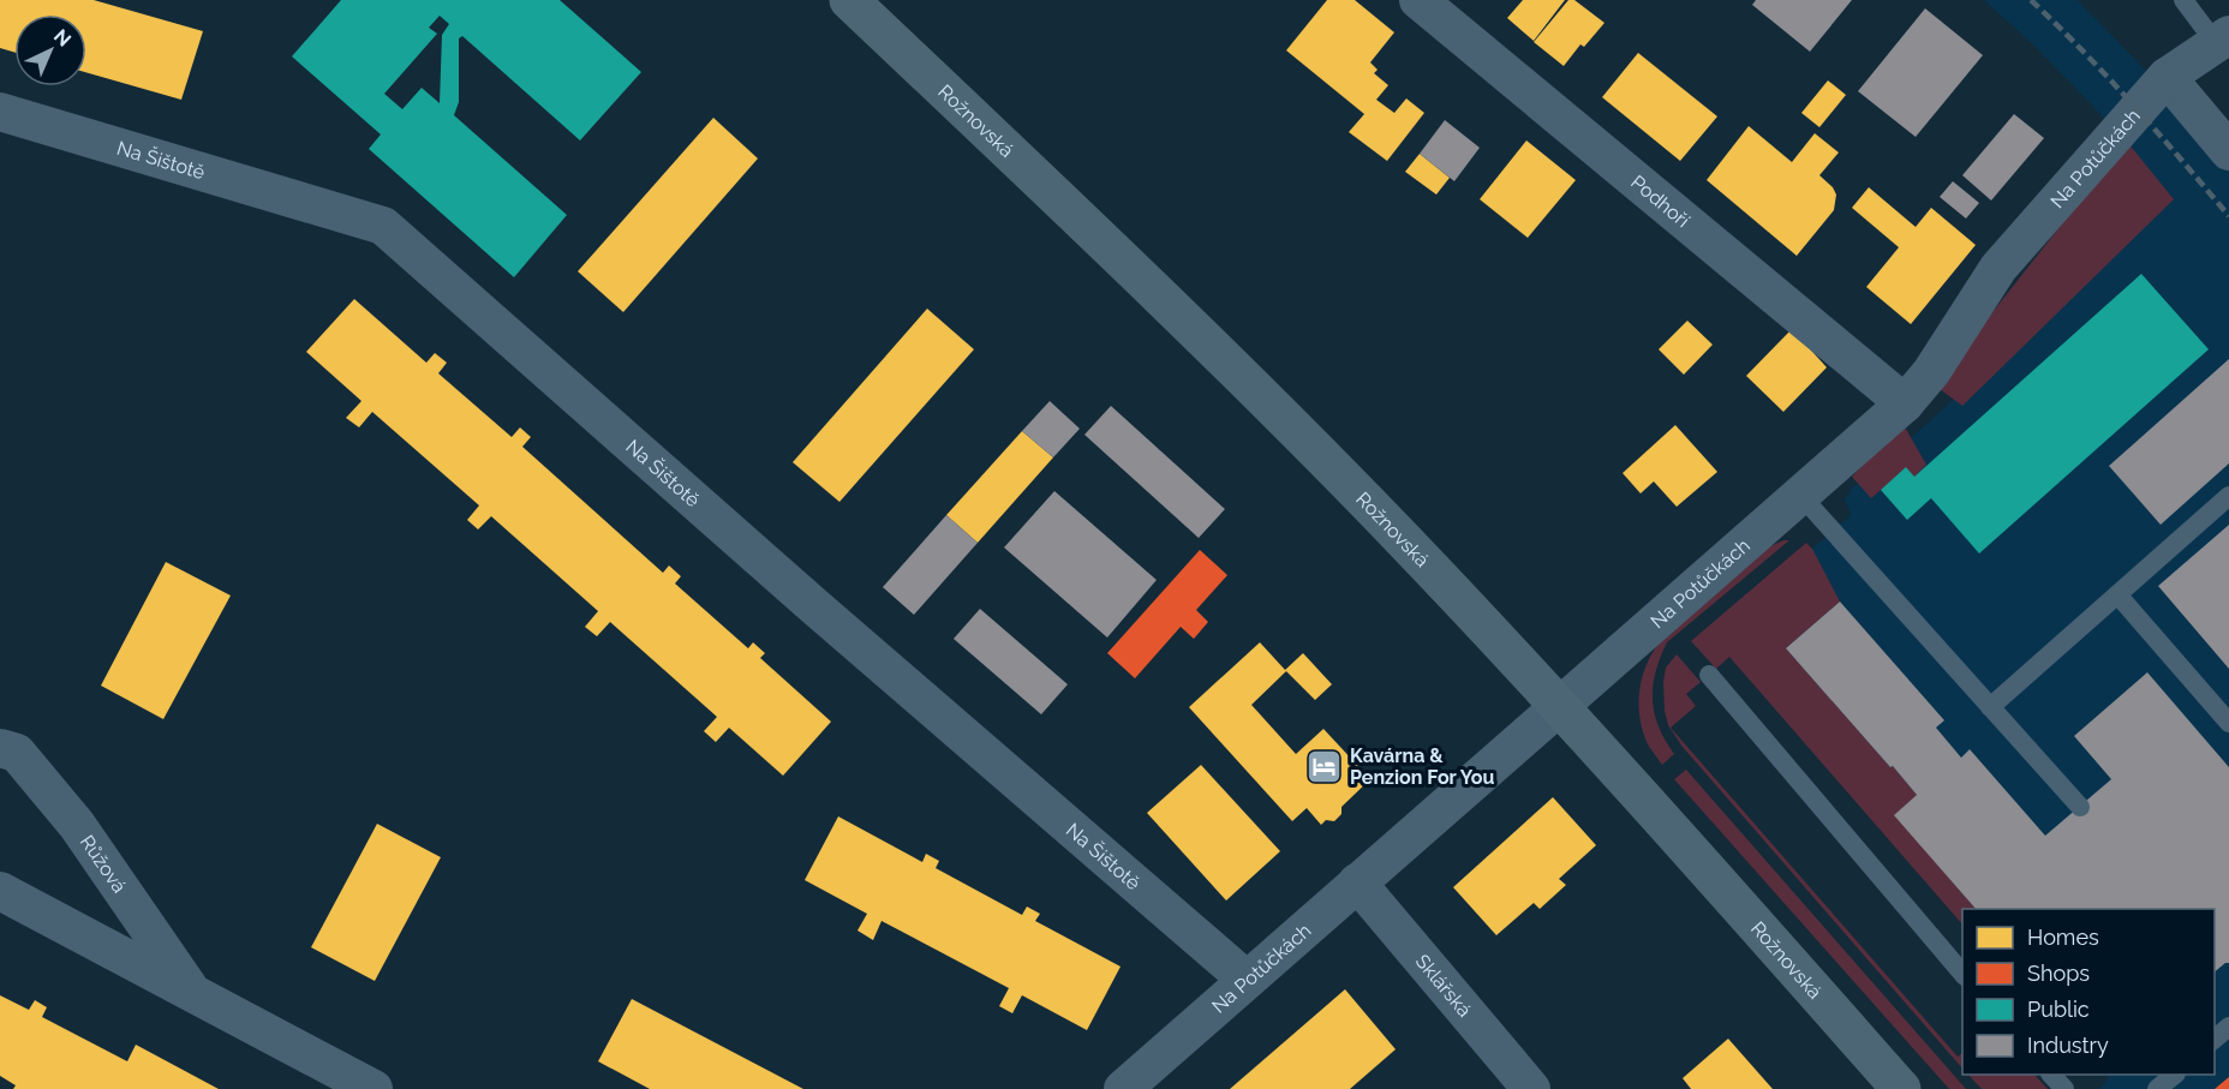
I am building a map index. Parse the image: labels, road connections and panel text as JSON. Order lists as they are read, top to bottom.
{
  "streets": {
    "main road": ["Rožnovská"],
    "street": [
      "Na Potůčkách",
      "Na Šištotě",
      "Podhoří",
      "Růžová",
      "Sklářská"
    ]
  },
  "crossings": [
    ["Rožnovská", "Na Potůčkách"],
    ["Na Potůčkách", "Na Šištotě"],
    ["Na Potůčkách", "Podhoří"],
    ["Na Potůčkách", "Sklářská"]
  ],
  "places": {
    "hotel": ["Kavárna & Penzion For You"]
  },
  "legend": [
    "Homes",
    "Shops",
    "Public",
    "Industry"
  ],
  "north": "top right"
}
